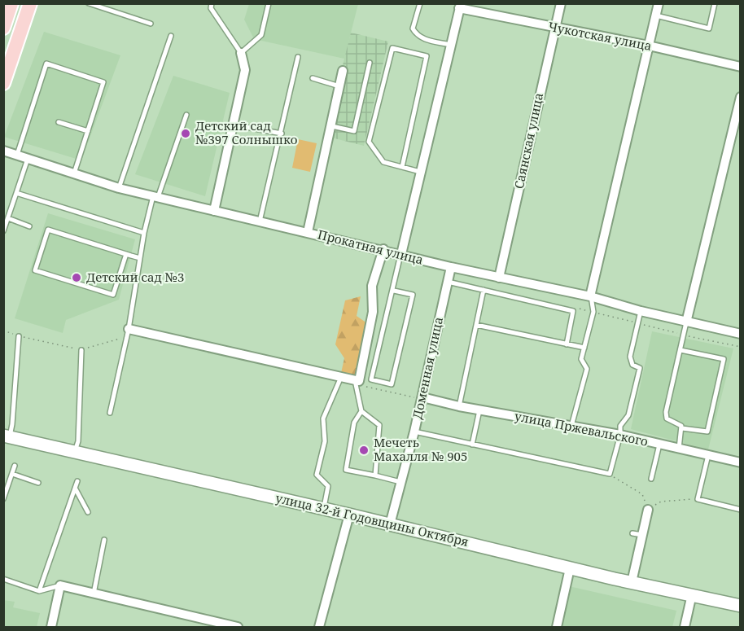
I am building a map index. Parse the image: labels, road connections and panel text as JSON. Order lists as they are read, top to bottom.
{
  "streets": {
    "main road": ["улица 32-й Годовщины Октября"],
    "street": [
      "Чукотская улица",
      "Саянская улица",
      "Прокатная улица",
      "Доменная улица",
      "улица Пржевальского"
    ]
  },
  "crossings": [
    ["Чукотская улица", "Саянская улица"],
    ["Саянская улица", "Прокатная улица"],
    ["Прокатная улица", "Доменная улица"],
    ["Доменная улица", "улица Пржевальского"],
    ["Доменная улица", "улица 32-й Годовщины Октября"]
  ],
  "places": ["Детский сад №397 Солнышко", "Детский сад №3", "Мечеть Махалля № 905"]
}
